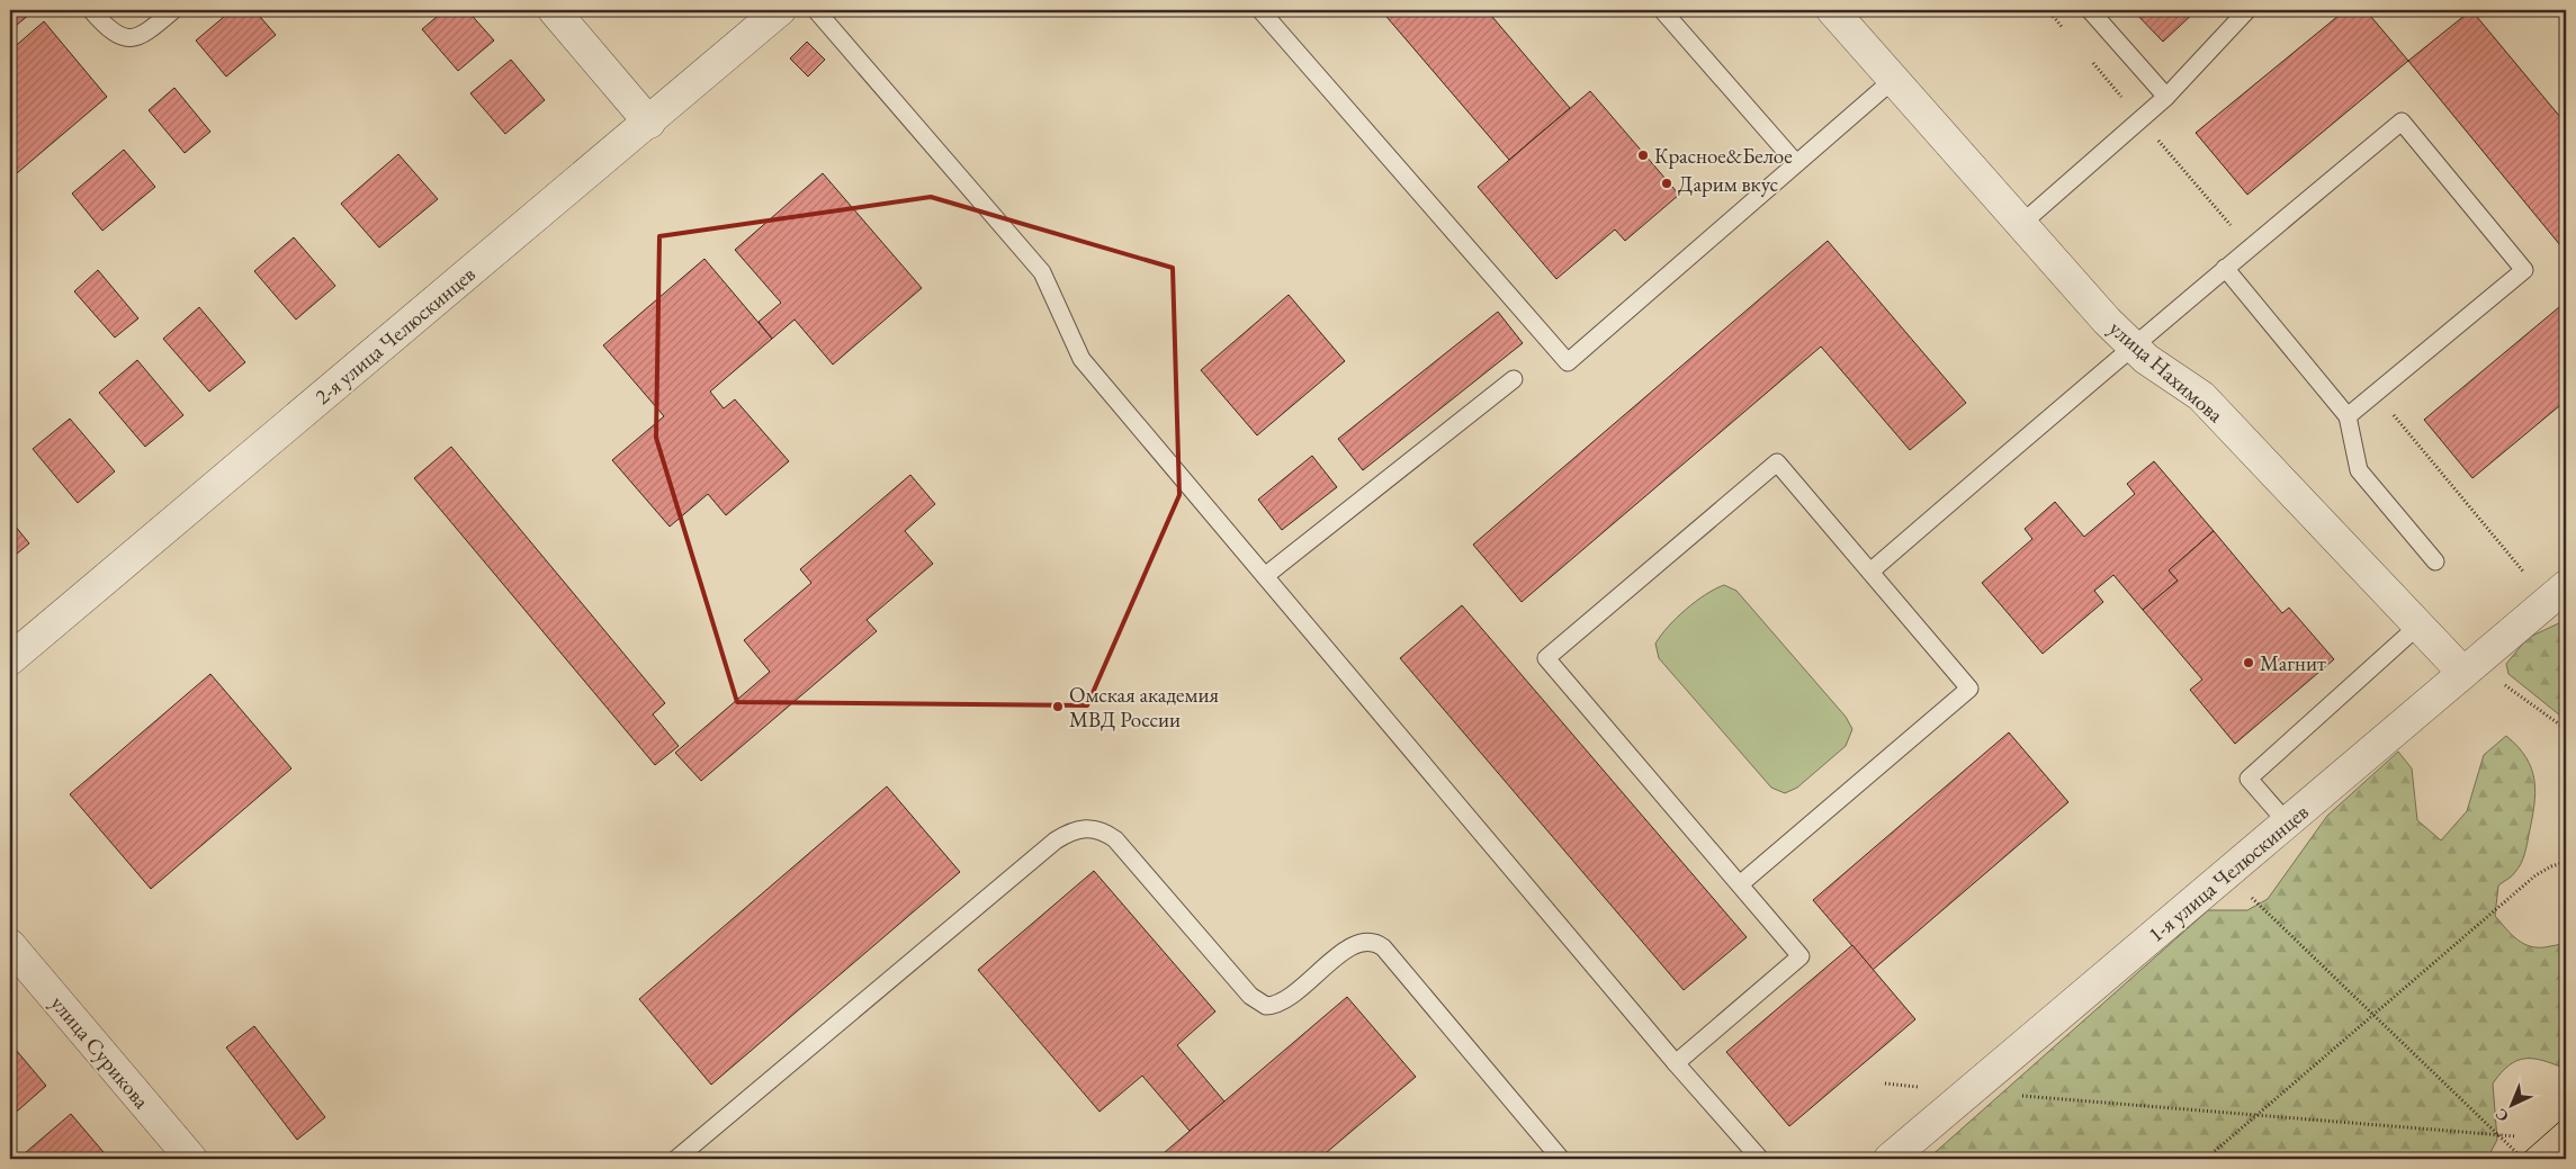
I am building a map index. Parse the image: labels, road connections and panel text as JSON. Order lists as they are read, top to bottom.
{
  "streets": {
    "street": [
      "2-я улица Челюскинцев",
      "улица Нахимова",
      "1-я улица Челюскинцев",
      "улица Сурикова"
    ]
  },
  "crossings": [
    ["улица Нахимова", "1-я улица Челюскинцев"]
  ],
  "places": [
    "Красное&Белое",
    "Дарим вкус",
    "Магнит",
    "Омская академия МВД России"
  ],
  "north": "bottom left"
}
